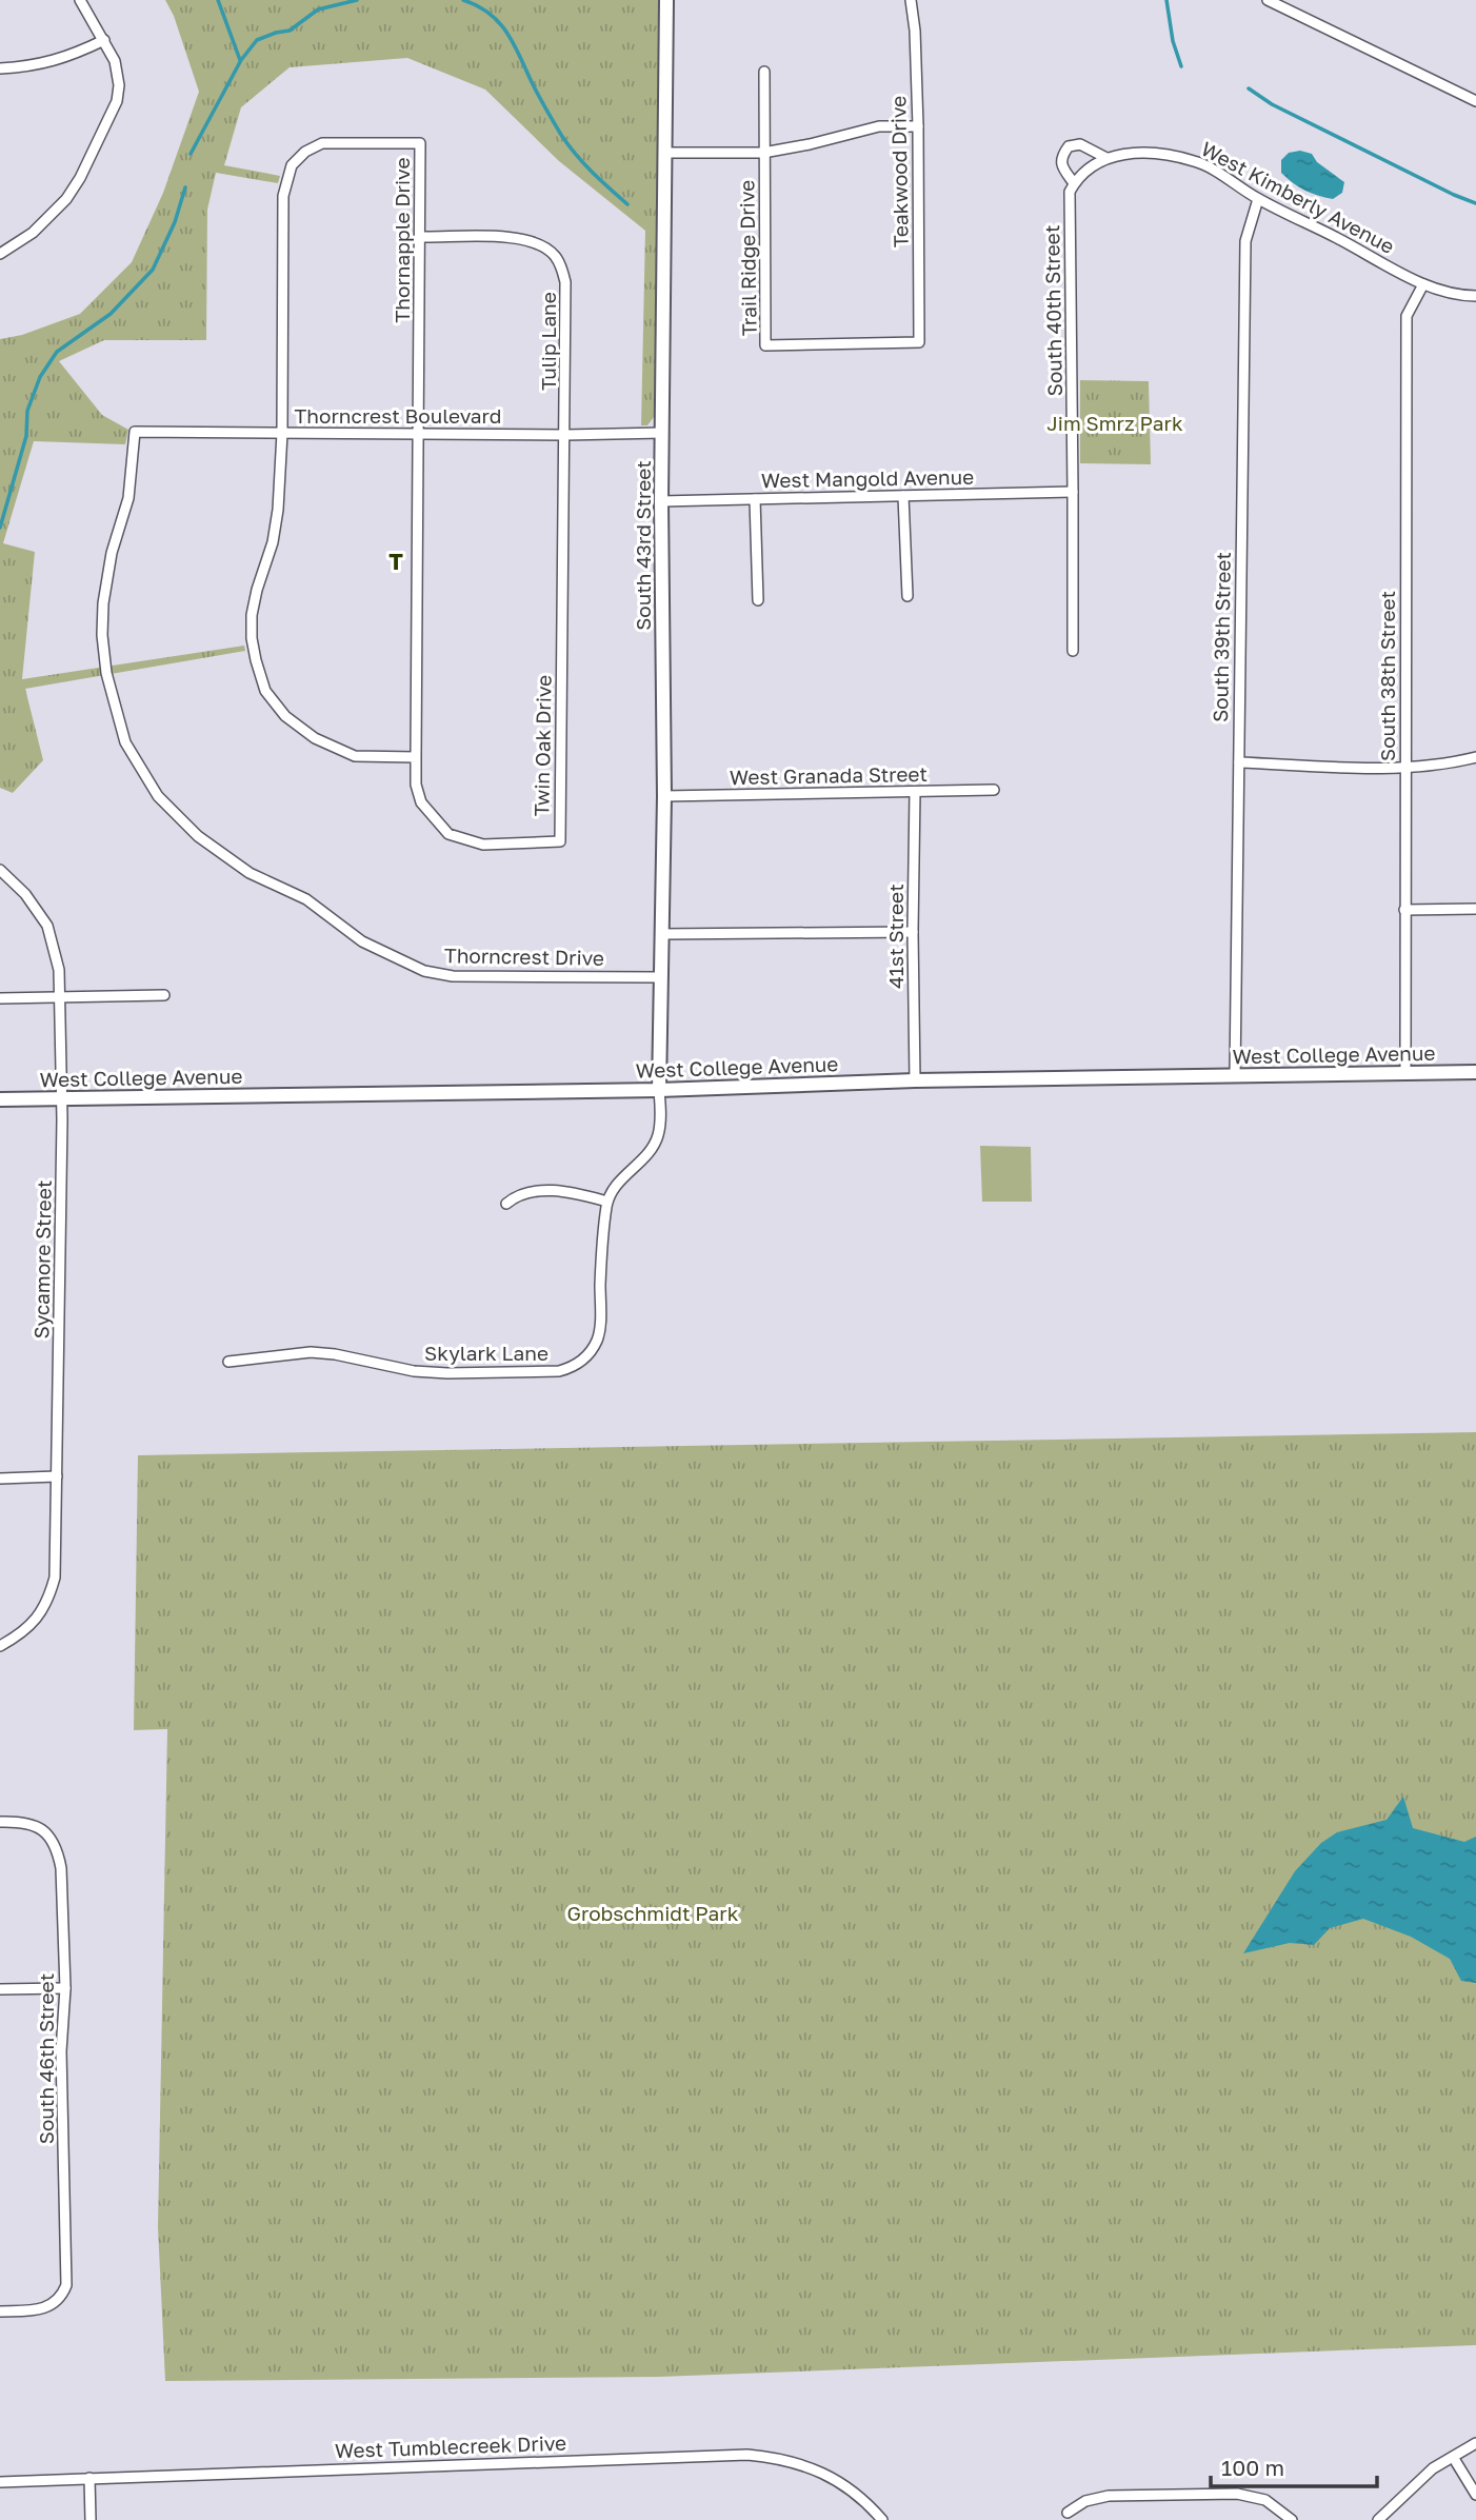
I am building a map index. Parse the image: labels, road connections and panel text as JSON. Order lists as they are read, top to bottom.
{
  "streets": {
    "street": [
      "Teakwood Drive",
      "West Kimberly Avenue",
      "Thornapple Drive",
      "Trail Ridge Drive",
      "South 40th Street",
      "Tulip Lane",
      "Thorncrest Boulevard",
      "West Mangold Avenue",
      "South 43rd Street",
      "South 39th Street",
      "South 38th Street",
      "Twin Oak Drive",
      "West Granada Street",
      "41st Street",
      "Thorncrest Drive",
      "West College Avenue",
      "Sycamore Street",
      "Skylark Lane",
      "South 46th Street",
      "West Tumblecreek Drive"
    ]
  },
  "crossings": [
    ["Teakwood Drive", "Trail Ridge Drive"],
    ["West Kimberly Avenue", "South 40th Street"],
    ["West Kimberly Avenue", "South 39th Street"],
    ["West Kimberly Avenue", "South 38th Street"],
    ["Thornapple Drive", "Tulip Lane"],
    ["Thornapple Drive", "Thorncrest Boulevard"],
    ["Thornapple Drive", "Twin Oak Drive"],
    ["South 40th Street", "West Mangold Avenue"],
    ["Tulip Lane", "Thorncrest Boulevard"],
    ["Tulip Lane", "Twin Oak Drive"],
    ["Thorncrest Boulevard", "South 43rd Street"],
    ["Thorncrest Boulevard", "Twin Oak Drive"],
    ["Thorncrest Boulevard", "Thorncrest Drive"],
    ["West Mangold Avenue", "South 43rd Street"],
    ["South 43rd Street", "West Granada Street"],
    ["South 43rd Street", "Thorncrest Drive"],
    ["South 43rd Street", "West College Avenue"],
    ["South 43rd Street", "Skylark Lane"],
    ["South 39th Street", "West College Avenue"],
    ["South 38th Street", "West College Avenue"],
    ["West Granada Street", "41st Street"],
    ["41st Street", "West College Avenue"],
    ["West College Avenue", "Sycamore Street"],
    ["West College Avenue", "Skylark Lane"]
  ],
  "districts": ["T"],
  "parks": ["Jim Smrz Park", "Grobschmidt Park"],
  "scale_bar": "100 m"
}
